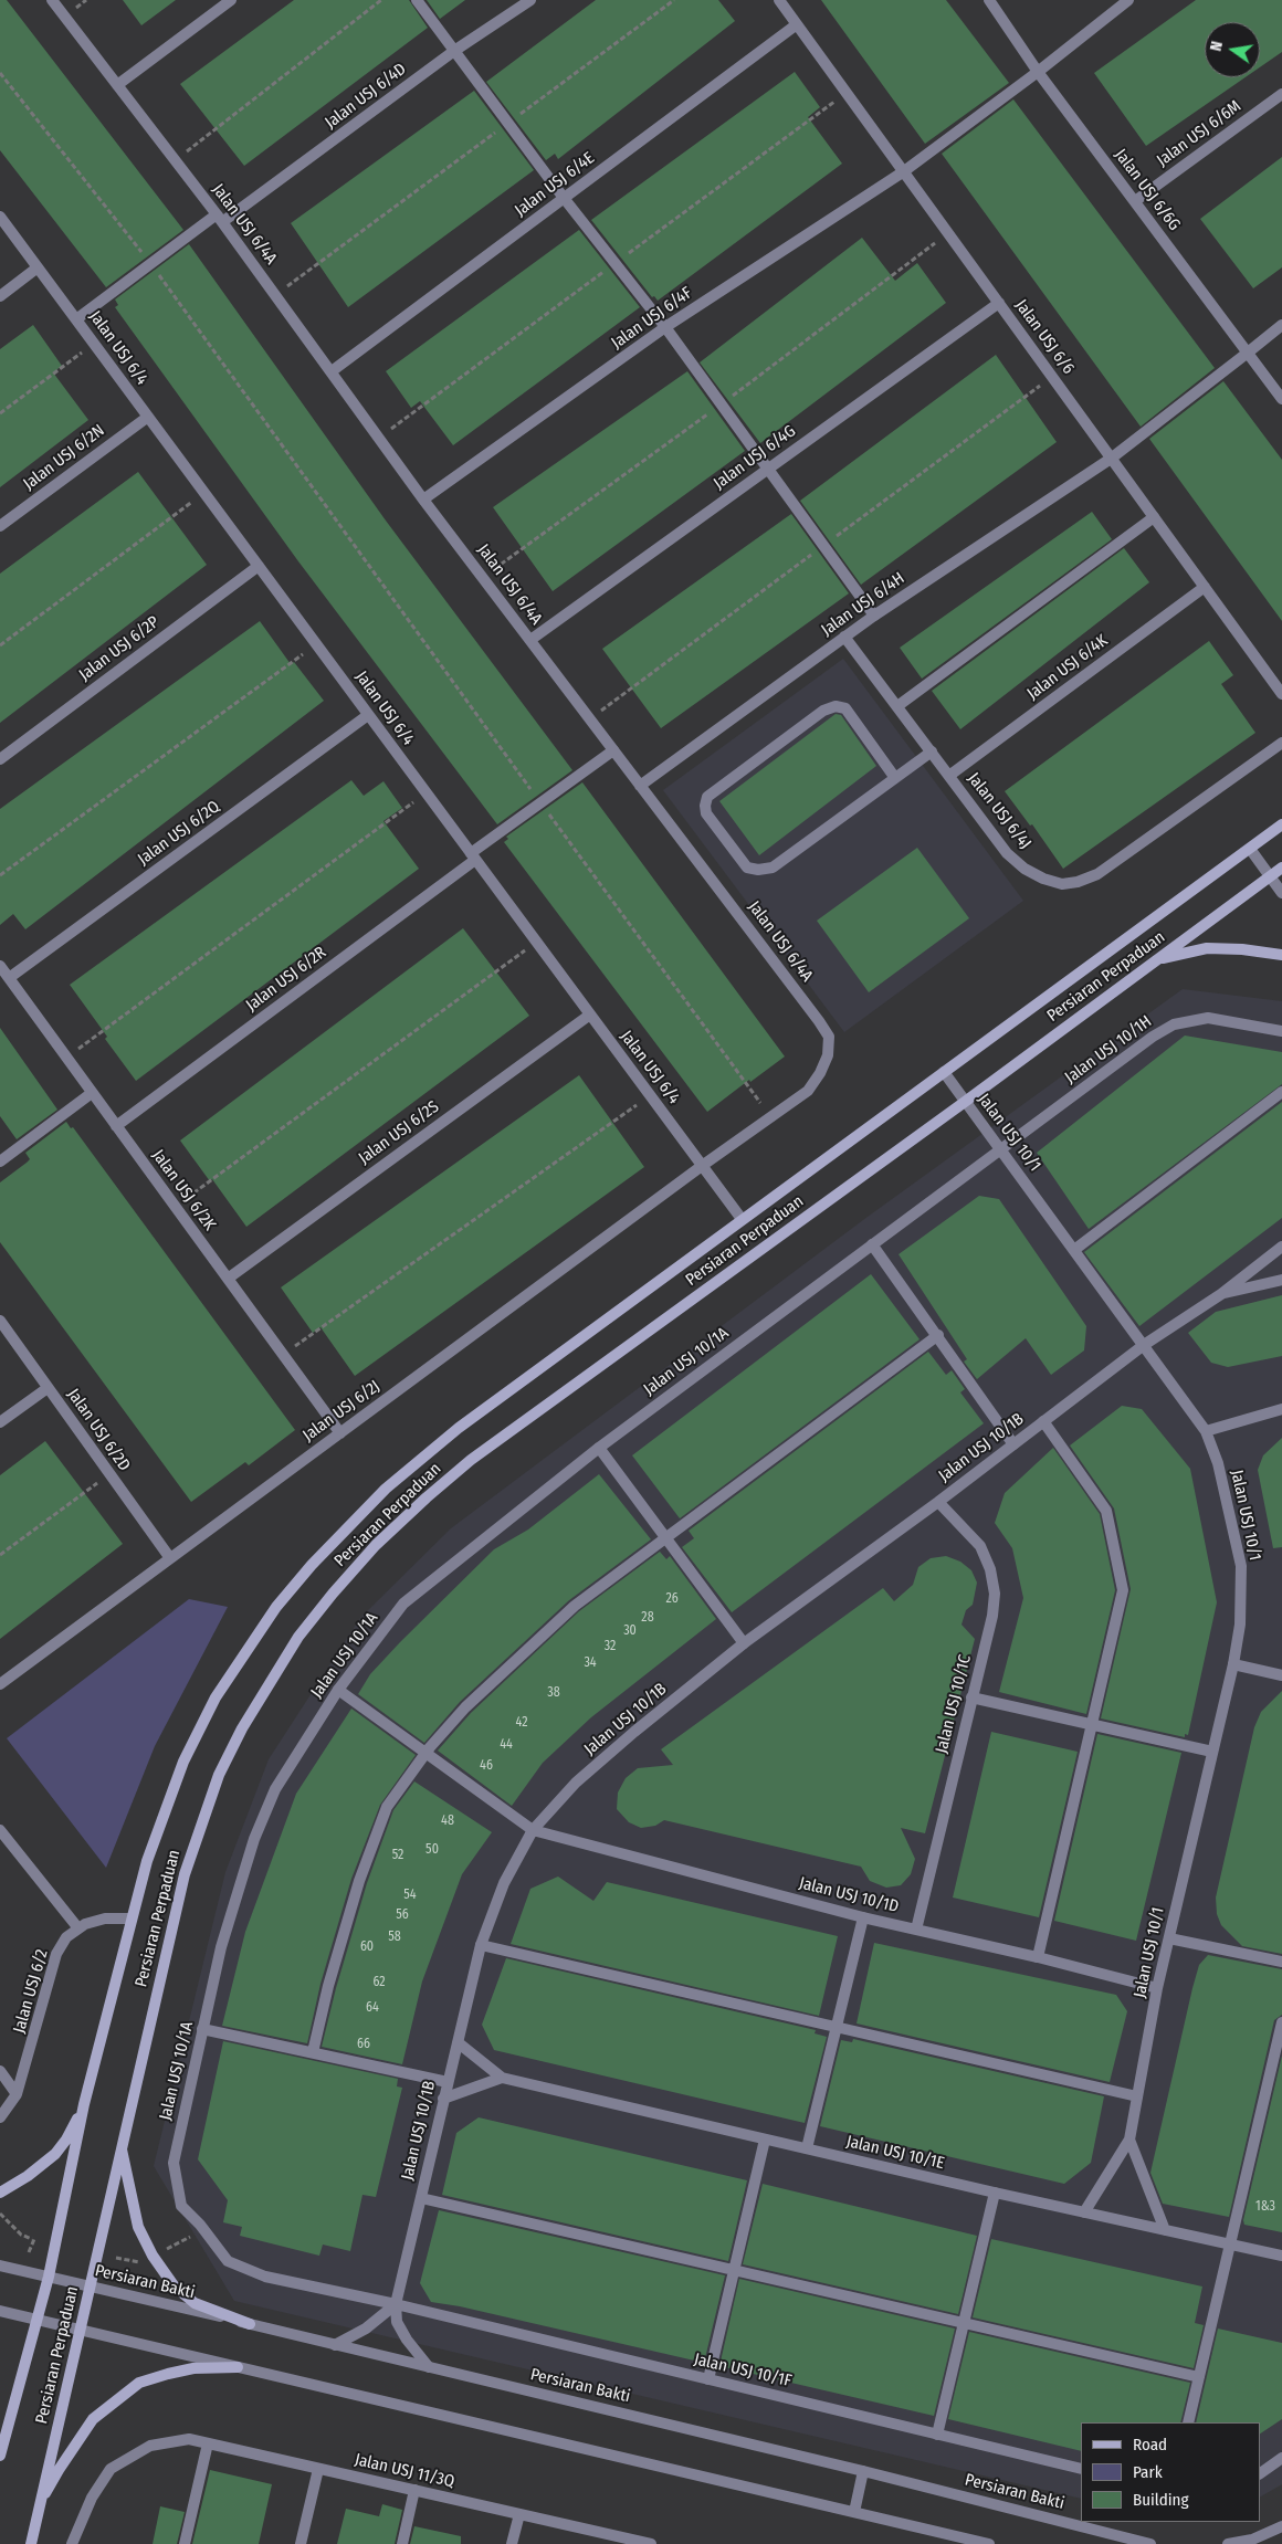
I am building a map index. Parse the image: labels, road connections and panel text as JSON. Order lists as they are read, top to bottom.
{
  "streets": {
    "main road": ["Persiaran Perpaduan"],
    "street": [
      "Jalan USJ 6/4D",
      "Jalan USJ 6/6M",
      "Jalan USJ 6/4E",
      "Jalan USJ 6/6G",
      "Jalan USJ 6/4A",
      "Jalan USJ 6/4F",
      "Jalan USJ 6/6",
      "Jalan USJ 6/4",
      "Jalan USJ 6/2N",
      "Jalan USJ 6/4G",
      "Jalan USJ 6/4H",
      "Jalan USJ 6/2P",
      "Jalan USJ 6/4K",
      "Jalan USJ 6/4J",
      "Jalan USJ 6/2Q",
      "Jalan USJ 6/2R",
      "Jalan USJ 10/1H",
      "Jalan USJ 6/2S",
      "Jalan USJ 10/1",
      "Jalan USJ 6/2K",
      "Jalan USJ 10/1A",
      "Jalan USJ 6/2J",
      "Jalan USJ 6/2D",
      "Jalan USJ 10/1B",
      "Jalan USJ 10/1C",
      "Jalan USJ 10/1D",
      "Jalan USJ 6/2",
      "Jalan USJ 10/1E",
      "Persiaran Bakti",
      "Jalan USJ 10/1F",
      "Jalan USJ 11/3Q"
    ]
  },
  "crossings": [
    ["Jalan USJ 6/4D", "Jalan USJ 6/4A"],
    ["Jalan USJ 6/4D", "Jalan USJ 6/4"],
    ["Jalan USJ 6/6M", "Jalan USJ 6/6G"],
    ["Jalan USJ 6/4E", "Jalan USJ 6/4A"],
    ["Jalan USJ 6/4E", "Jalan USJ 6/6"],
    ["Jalan USJ 6/6G", "Jalan USJ 6/4F"],
    ["Jalan USJ 6/6G", "Jalan USJ 6/4H"],
    ["Jalan USJ 6/4A", "Jalan USJ 6/4F"],
    ["Jalan USJ 6/4A", "Jalan USJ 6/4"],
    ["Jalan USJ 6/4A", "Jalan USJ 6/4G"],
    ["Jalan USJ 6/4A", "Jalan USJ 6/4H"],
    ["Jalan USJ 6/4A", "Jalan USJ 6/2R"],
    ["Jalan USJ 6/4A", "Jalan USJ 6/2J"],
    ["Jalan USJ 6/4F", "Jalan USJ 6/6"],
    ["Jalan USJ 6/6", "Jalan USJ 6/4G"],
    ["Jalan USJ 6/6", "Jalan USJ 6/4H"],
    ["Jalan USJ 6/6", "Jalan USJ 6/4K"],
    ["Jalan USJ 6/4", "Jalan USJ 6/2N"],
    ["Jalan USJ 6/4", "Jalan USJ 6/2P"],
    ["Jalan USJ 6/4", "Jalan USJ 6/2Q"],
    ["Jalan USJ 6/4", "Persiaran Perpaduan"],
    ["Jalan USJ 6/4", "Jalan USJ 6/2R"],
    ["Jalan USJ 6/4", "Jalan USJ 6/2S"],
    ["Jalan USJ 6/4", "Jalan USJ 6/2J"],
    ["Jalan USJ 6/4H", "Jalan USJ 6/4J"],
    ["Jalan USJ 6/4K", "Jalan USJ 6/4J"],
    ["Jalan USJ 6/2Q", "Jalan USJ 6/2K"],
    ["Persiaran Perpaduan", "Jalan USJ 10/1"],
    ["Persiaran Perpaduan", "Jalan USJ 6/2"],
    ["Persiaran Perpaduan", "Persiaran Bakti"],
    ["Jalan USJ 6/2R", "Jalan USJ 6/2K"],
    ["Jalan USJ 10/1H", "Jalan USJ 10/1"],
    ["Jalan USJ 10/1H", "Jalan USJ 10/1A"],
    ["Jalan USJ 6/2S", "Jalan USJ 6/2K"],
    ["Jalan USJ 10/1", "Jalan USJ 10/1A"],
    ["Jalan USJ 10/1", "Jalan USJ 10/1B"],
    ["Jalan USJ 10/1", "Jalan USJ 10/1D"],
    ["Jalan USJ 10/1", "Jalan USJ 10/1E"],
    ["Jalan USJ 6/2K", "Jalan USJ 6/2J"],
    ["Jalan USJ 10/1A", "Jalan USJ 10/1B"],
    ["Jalan USJ 10/1A", "Jalan USJ 10/1F"],
    ["Jalan USJ 6/2J", "Jalan USJ 6/2D"],
    ["Jalan USJ 10/1B", "Jalan USJ 10/1C"],
    ["Jalan USJ 10/1B", "Jalan USJ 10/1D"],
    ["Jalan USJ 10/1B", "Jalan USJ 10/1E"],
    ["Jalan USJ 10/1B", "Persiaran Bakti"],
    ["Jalan USJ 10/1B", "Jalan USJ 10/1F"],
    ["Jalan USJ 10/1C", "Jalan USJ 10/1D"]
  ],
  "house_numbers": [
    "26",
    "28",
    "30",
    "32",
    "34",
    "38",
    "42",
    "44",
    "46",
    "48",
    "50",
    "52",
    "54",
    "56",
    "58",
    "60",
    "62",
    "64",
    "66",
    "1&3"
  ],
  "legend": ["Road", "Park", "Building"],
  "north": "left"
}
